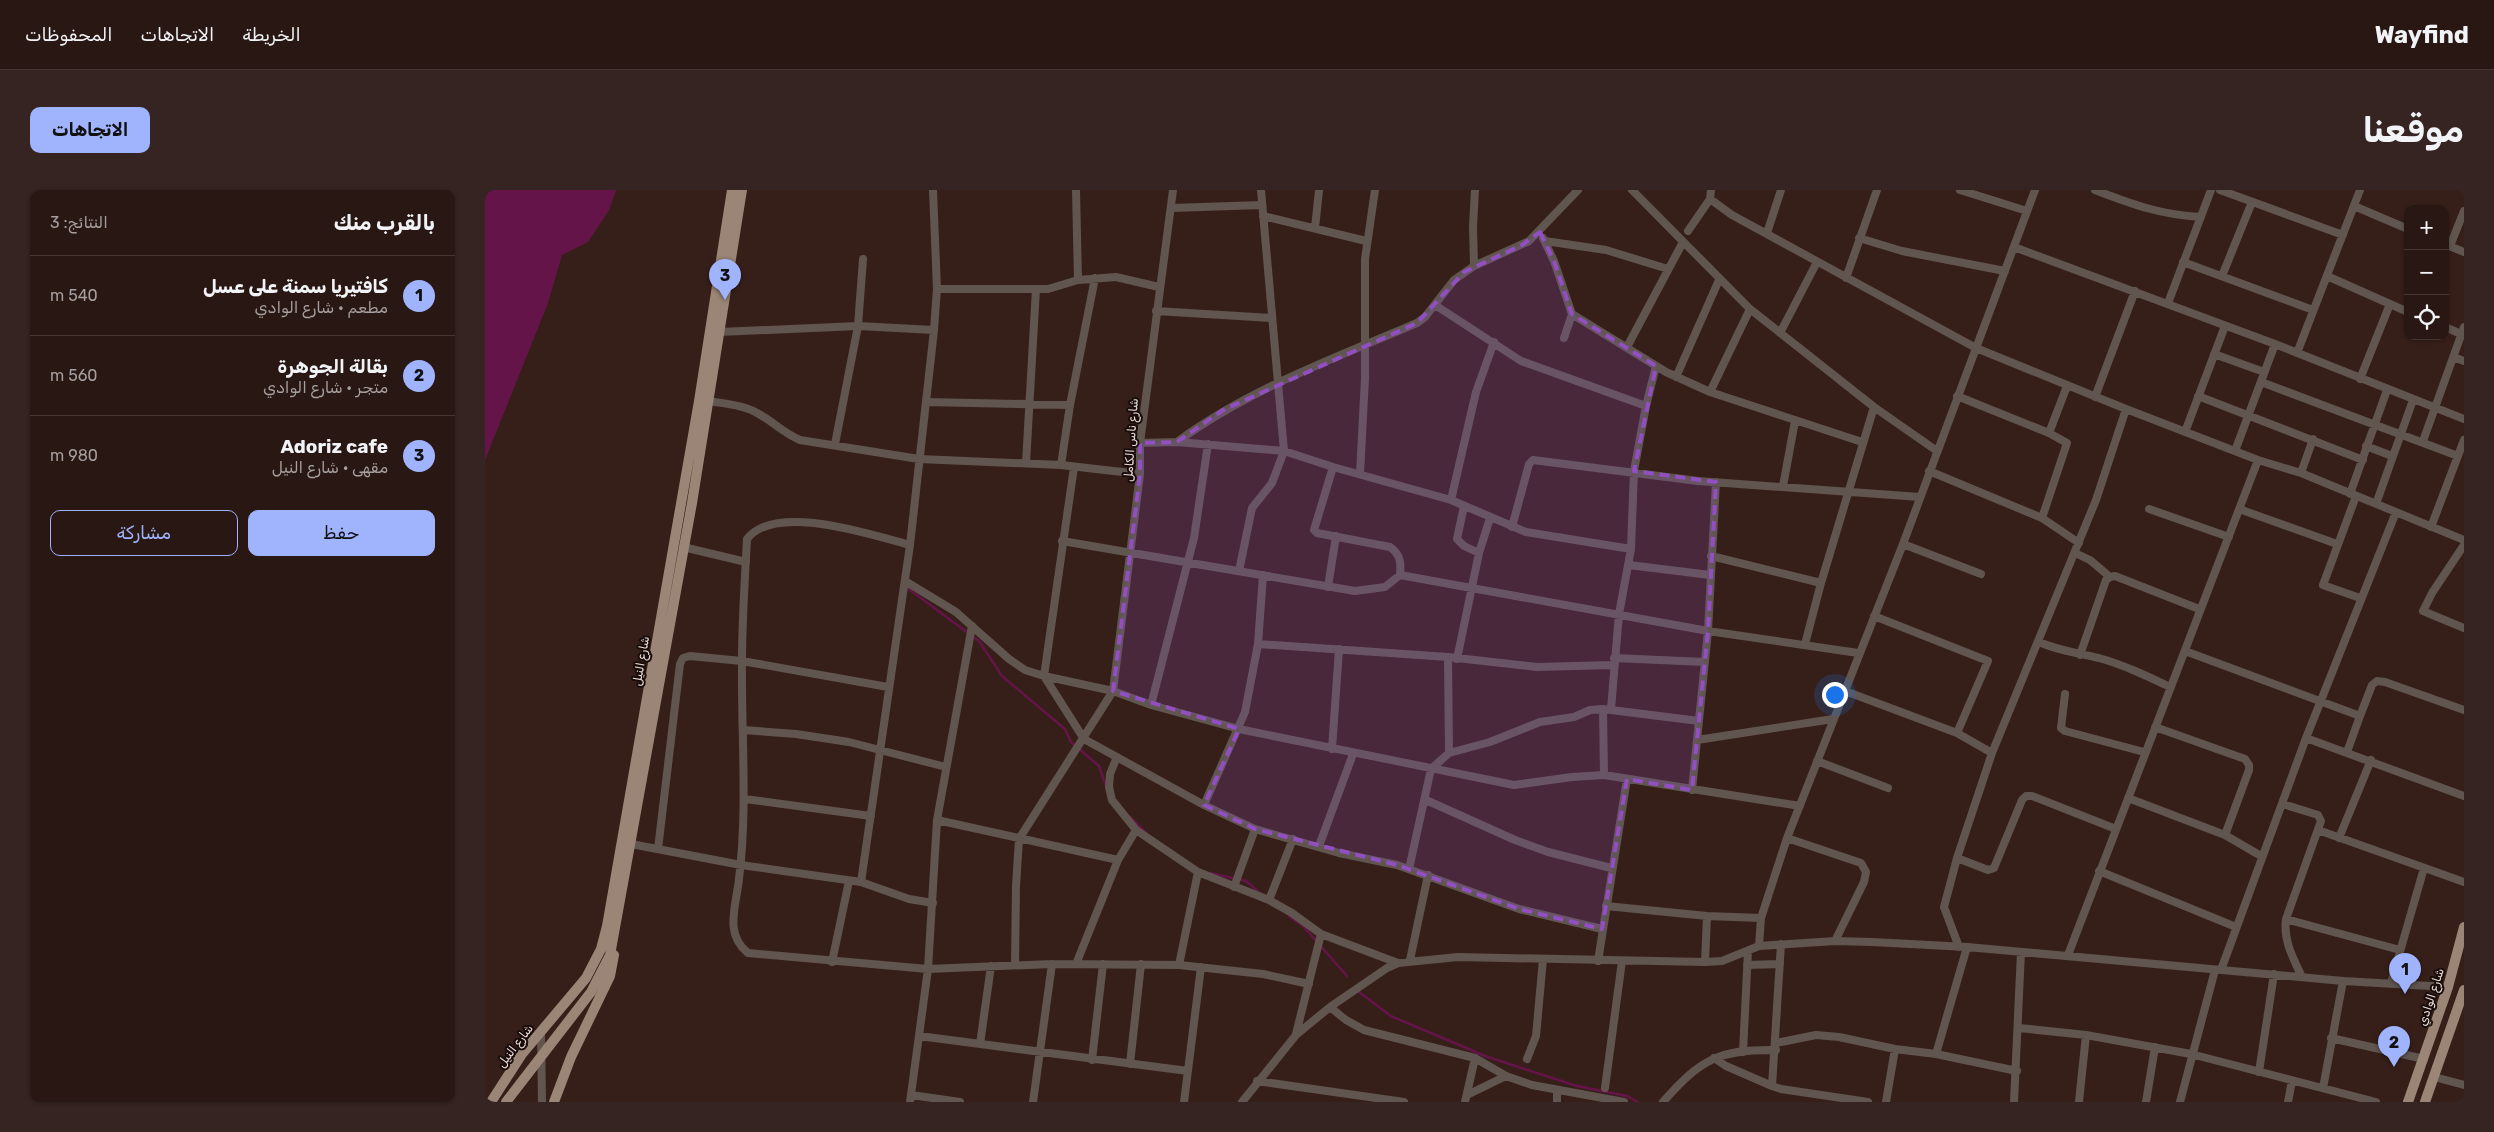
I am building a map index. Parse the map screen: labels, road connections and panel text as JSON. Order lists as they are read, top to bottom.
{
  "streets": {
    "main road": ["شارع النيل", "شارع الوادي"],
    "street": ["شارع ناس الكامل"]
  },
  "page": {
    "header": "Wayfind",
    "nav": ["الخريطة", "الاتجاهات", "المحفوظات"],
    "buttons": [
      "الاتجاهات",
      ["حفظ", "مشاركة"]
    ],
    "title": "موقعنا",
    "heading": ["بالقرب منك", "النتائج: 3"],
    "map_buttons": ["+", "−"],
    "list": [
      {
        "mark": "1",
        "name": "كافتيريا سمنة على عسل",
        "note": "مطعم · شارع الوادي",
        "value": "540 m"
      },
      {
        "mark": "2",
        "name": "بقالة الجوهرة",
        "note": "متجر · شارع الوادي",
        "value": "560 m"
      },
      {
        "mark": "3",
        "name": "Adoriz cafe",
        "note": "مقهى · شارع النيل",
        "value": "980 m"
      }
    ],
    "pins": ["3", "1", "2"]
  }
}
